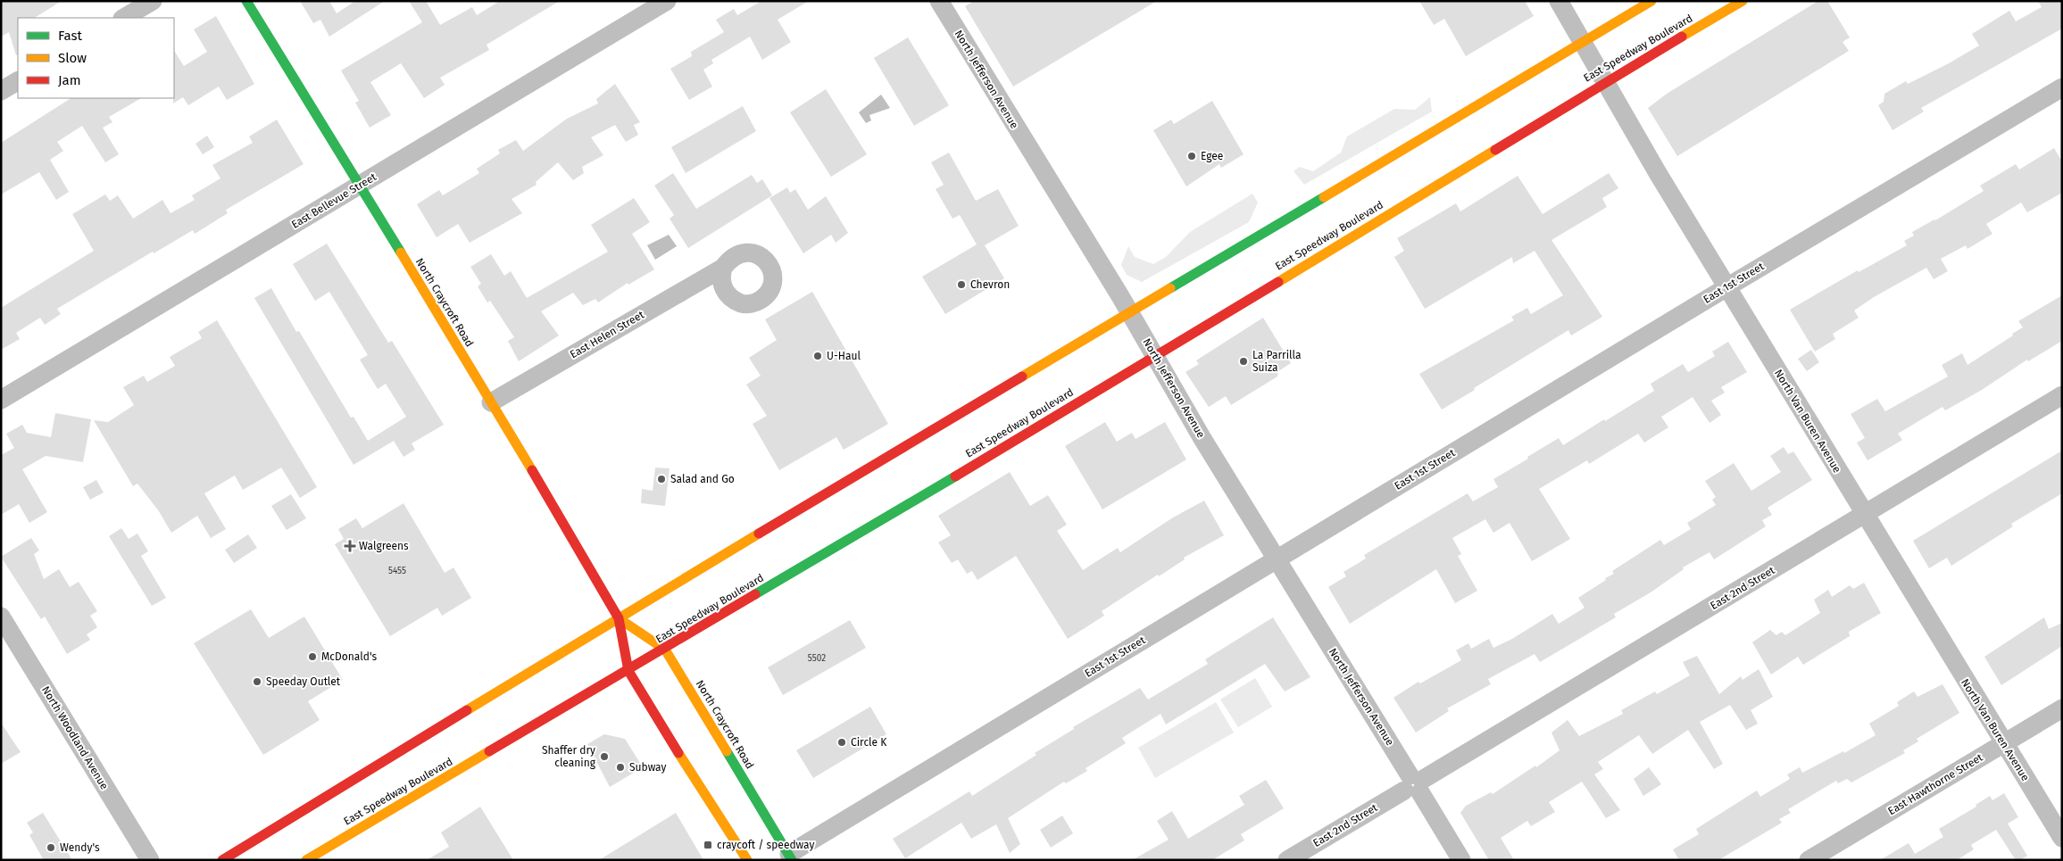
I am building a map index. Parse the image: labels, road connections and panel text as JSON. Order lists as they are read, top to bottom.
{
  "streets": {
    "main road": ["East Speedway Boulevard", "North Craycroft Road"],
    "street": [
      "North Jefferson Avenue",
      "East Bellevue Street",
      "East 1st Street",
      "East Helen Street",
      "North Van Buren Avenue",
      "East 2nd Street",
      "North Woodland Avenue",
      "East Hawthorne Street"
    ]
  },
  "crossings": [
    ["East Speedway Boulevard", "North Jefferson Avenue"],
    ["East Speedway Boulevard", "North Craycroft Road"],
    ["East Speedway Boulevard", "North Van Buren Avenue"],
    ["North Jefferson Avenue", "East 1st Street"],
    ["North Jefferson Avenue", "East 2nd Street"],
    ["East Bellevue Street", "North Craycroft Road"],
    ["East 1st Street", "North Craycroft Road"],
    ["East 1st Street", "North Van Buren Avenue"],
    ["North Craycroft Road", "East Helen Street"],
    ["North Van Buren Avenue", "East 2nd Street"],
    ["North Van Buren Avenue", "East Hawthorne Street"]
  ],
  "places": {
    "other": [
      "Egee",
      "Chevron",
      "U-Haul",
      "La Parrilla Suiza",
      "Salad and Go",
      "McDonald's",
      "Speeday Outlet",
      "Circle K",
      "Shaffer dry cleaning",
      "Subway",
      "Wendy's"
    ],
    "health": ["Walgreens"],
    "transit": ["craycoft / speedway"]
  },
  "house_numbers": ["5455", "5502"],
  "legend": ["Fast", "Slow", "Jam"]
}
